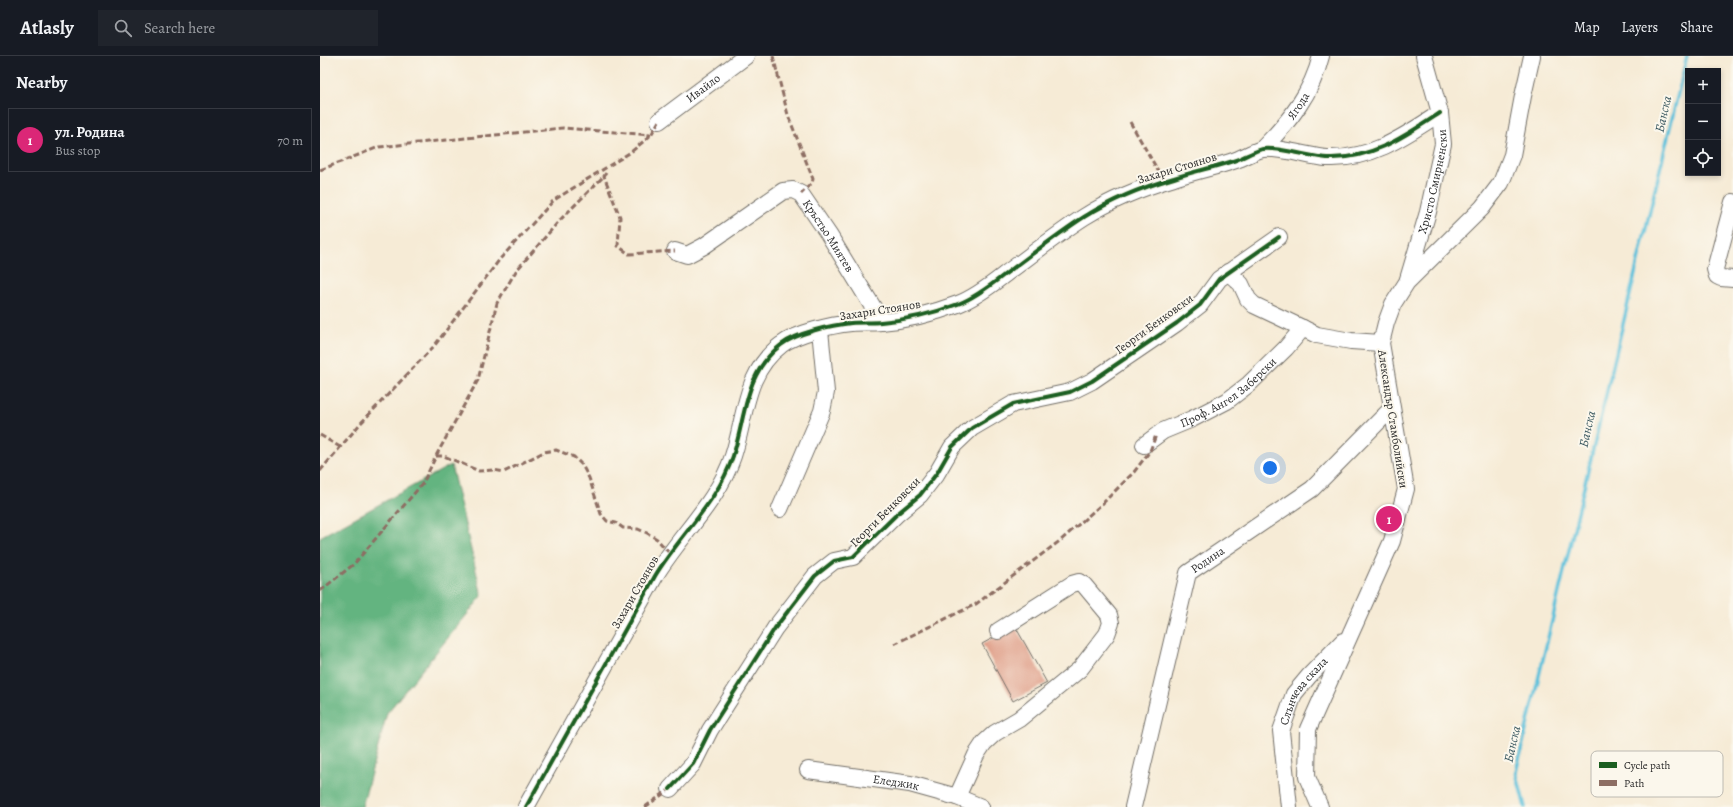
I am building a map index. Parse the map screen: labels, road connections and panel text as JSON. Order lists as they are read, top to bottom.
{
  "streets": {
    "street": [
      "Ивайло",
      "Ягода",
      "Захари Стоянов",
      "Христо Смирненски",
      "Кръстьо Миятев",
      "Георги Бенковски",
      "Проф. Ангел Заберски",
      "Александър Стамболийски",
      "Родина",
      "Слънчева скала",
      "Еледжик"
    ]
  },
  "crossings": [
    ["Ягода", "Захари Стоянов"],
    ["Захари Стоянов", "Кръстьо Миятев"],
    ["Христо Смирненски", "Александър Стамболийски"],
    ["Александър Стамболийски", "Родина"],
    ["Александър Стамболийски", "Слънчева скала"]
  ],
  "water": ["Банска"],
  "legend": ["Cycle path", "Path"],
  "page": {
    "header": "Atlasly",
    "search": "Search here",
    "nav": ["Map", "Layers", "Share"],
    "heading": "Nearby",
    "map_buttons": ["+", "−"],
    "list": [
      {
        "mark": "1",
        "name": "ул. Родина",
        "note": "Bus stop",
        "value": "70 m"
      }
    ],
    "pins": "1"
  }
}
